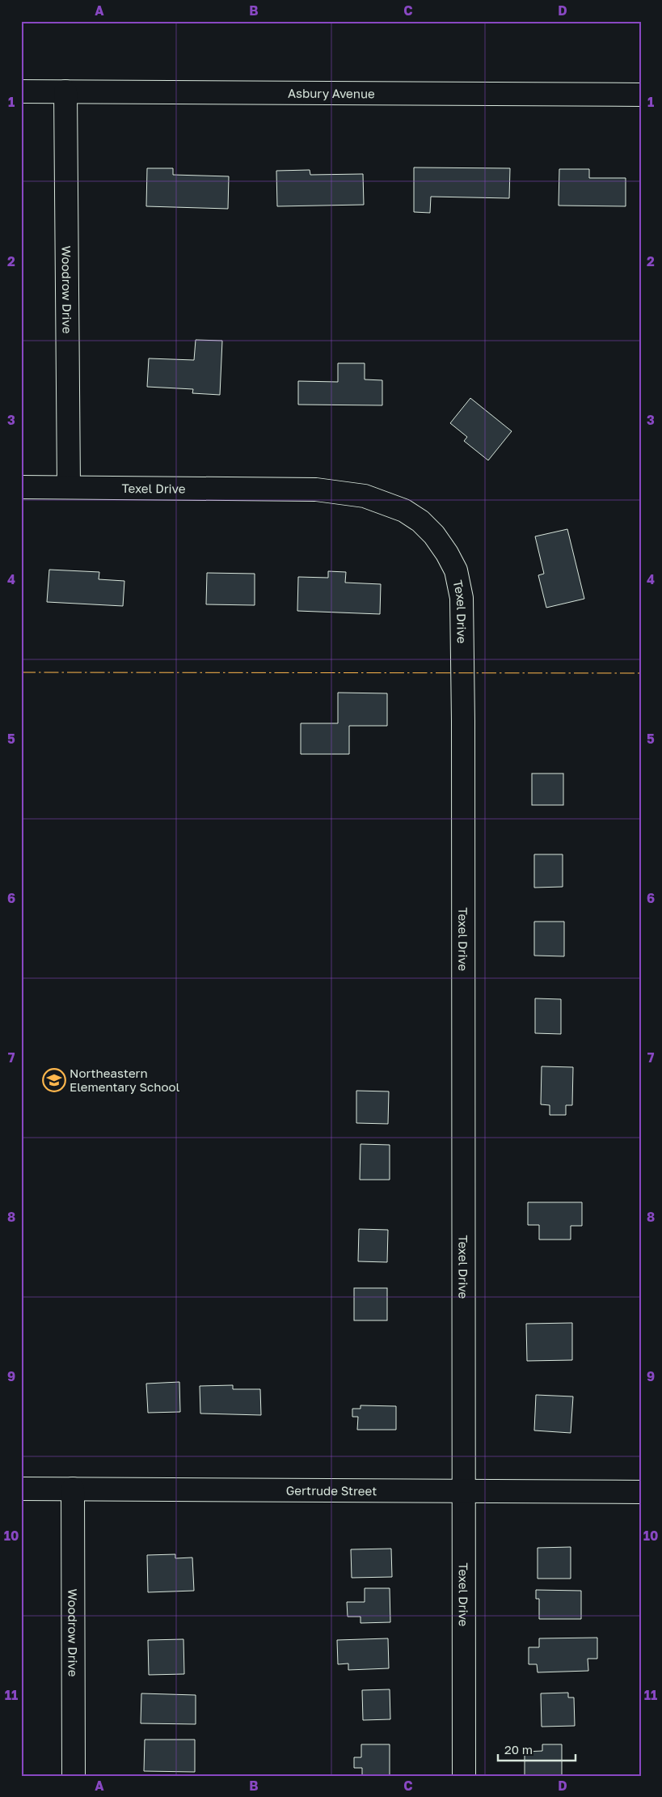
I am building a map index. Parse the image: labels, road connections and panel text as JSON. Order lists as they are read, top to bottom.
{
  "streets": {
    "street": [
      "Asbury Avenue",
      "Woodrow Drive",
      "Texel Drive",
      "Gertrude Street"
    ]
  },
  "crossings": [
    ["Asbury Avenue", "Woodrow Drive"],
    ["Woodrow Drive", "Texel Drive"],
    ["Woodrow Drive", "Gertrude Street"],
    ["Texel Drive", "Gertrude Street"]
  ],
  "places": {
    "school or university": ["Northeastern Elementary School"]
  },
  "scale_bar": "20 m",
  "grid": {
    "columns": [
      "A",
      "B",
      "C",
      "D"
    ],
    "rows": [
      "1",
      "2",
      "3",
      "4",
      "5",
      "6",
      "7",
      "8",
      "9",
      "10",
      "11"
    ]
  }
}
